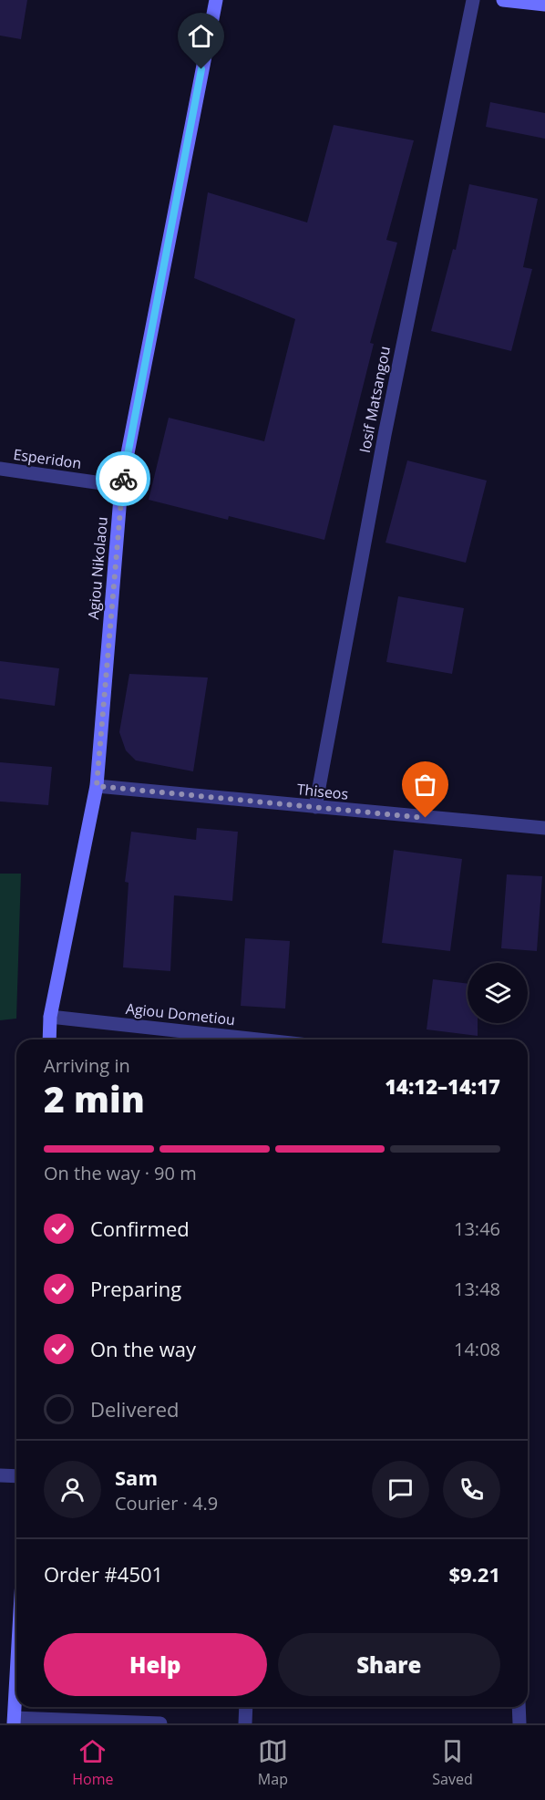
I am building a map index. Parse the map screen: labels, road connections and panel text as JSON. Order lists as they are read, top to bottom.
{
  "streets": {
    "street": [
      "Iosif Matsangou",
      "Esperidon",
      "Agiou Nikolaou",
      "Thiseos",
      "Agiou Dometiou"
    ]
  },
  "crossings": [
    ["Iosif Matsangou", "Thiseos"],
    ["Esperidon", "Agiou Nikolaou"],
    ["Agiou Nikolaou", "Thiseos"],
    ["Agiou Nikolaou", "Agiou Dometiou"]
  ],
  "page": {
    "heading": ["2 min", "Arriving in", "14:12–14:17"],
    "panel": [
      "Sam",
      "Courier · 4.9",
      "Order #4501",
      "$9.21"
    ],
    "bar": "On the way · 90 m",
    "list": [
      ["Confirmed", "13:46"],
      ["Preparing", "13:48"],
      ["On the way", "14:08"],
      "Delivered"
    ],
    "buttons": ["Help", "Share"],
    "tabs": ["Home", "Map", "Saved"]
  }
}
